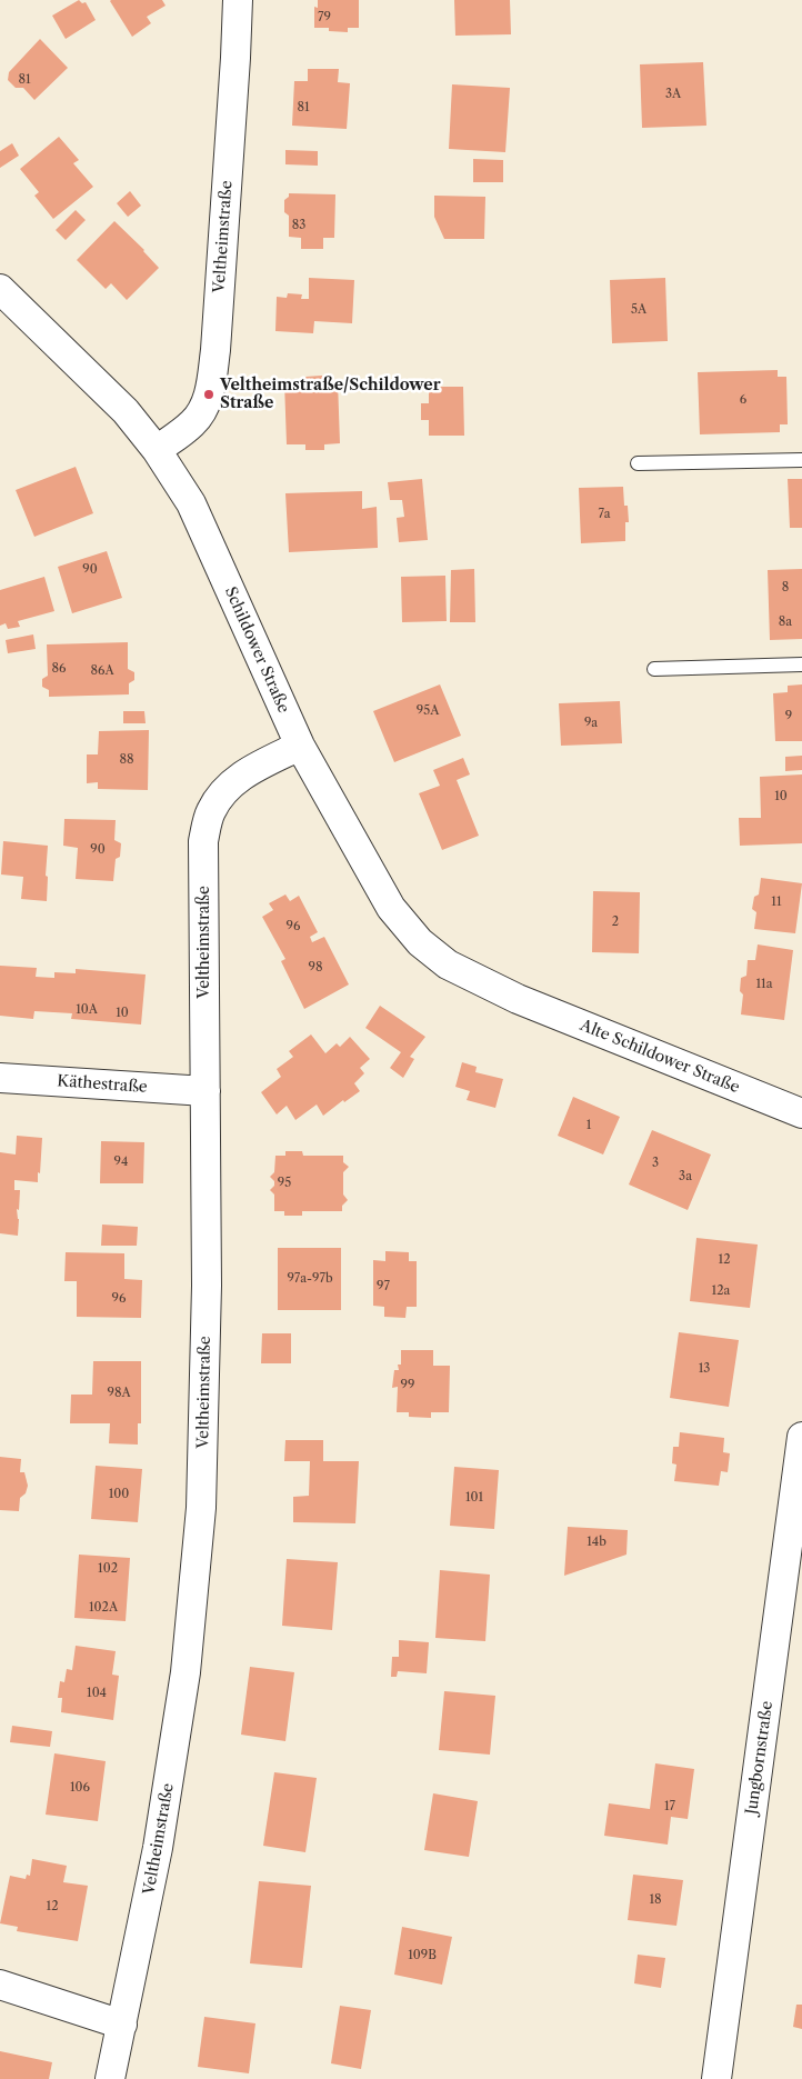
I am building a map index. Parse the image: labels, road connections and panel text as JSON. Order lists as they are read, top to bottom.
{
  "streets": {
    "street": [
      "Veltheimstraße",
      "Schildower Straße",
      "Alte Schildower Straße",
      "Käthestraße",
      "Jungbornstraße"
    ]
  },
  "crossings": [
    ["Veltheimstraße", "Schildower Straße"],
    ["Veltheimstraße", "Käthestraße"],
    ["Schildower Straße", "Alte Schildower Straße"]
  ],
  "places": ["Veltheimstraße/Schildower Straße"],
  "house_numbers": [
    "79",
    "81",
    "3A",
    "81",
    "83",
    "5A",
    "6",
    "7a",
    "90",
    "8",
    "8a",
    "86",
    "86A",
    "95A",
    "9",
    "9a",
    "88",
    "10",
    "90",
    "11",
    "2",
    "96",
    "98",
    "11a",
    "10A",
    "10",
    "1",
    "94",
    "3",
    "3a",
    "95",
    "12",
    "97a-97b",
    "97",
    "12a",
    "96",
    "13",
    "99",
    "98A",
    "100",
    "101",
    "14b",
    "102",
    "102A",
    "104",
    "106",
    "17",
    "18",
    "12",
    "109B"
  ]
}
